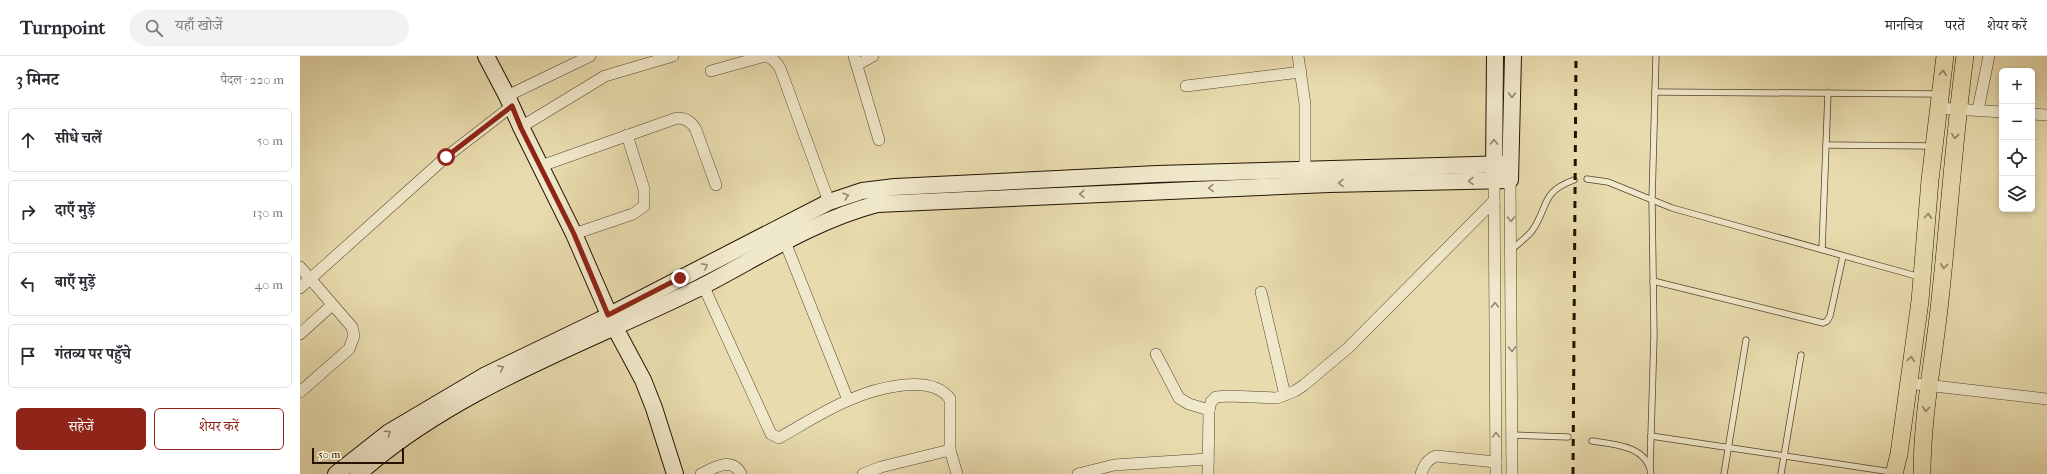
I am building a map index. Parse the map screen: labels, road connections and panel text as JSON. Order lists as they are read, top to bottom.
{
  "scale_bar": "50 m",
  "page": {
    "header": "Turnpoint",
    "search": "यहाँ खोजें",
    "nav": ["मानचित्र", "परतें", "शेयर करें"],
    "heading": ["3 मिनट", "पैदल · 220 m"],
    "map_buttons": ["+", "−"],
    "list": [
      ["सीधे चलें", "50 m"],
      ["दाएँ मुड़ें", "130 m"],
      ["बाएँ मुड़ें", "40 m"],
      "गंतव्य पर पहुँचे"
    ],
    "buttons": ["सहेजें", "शेयर करें"],
    "scale": "50 m"
  }
}
